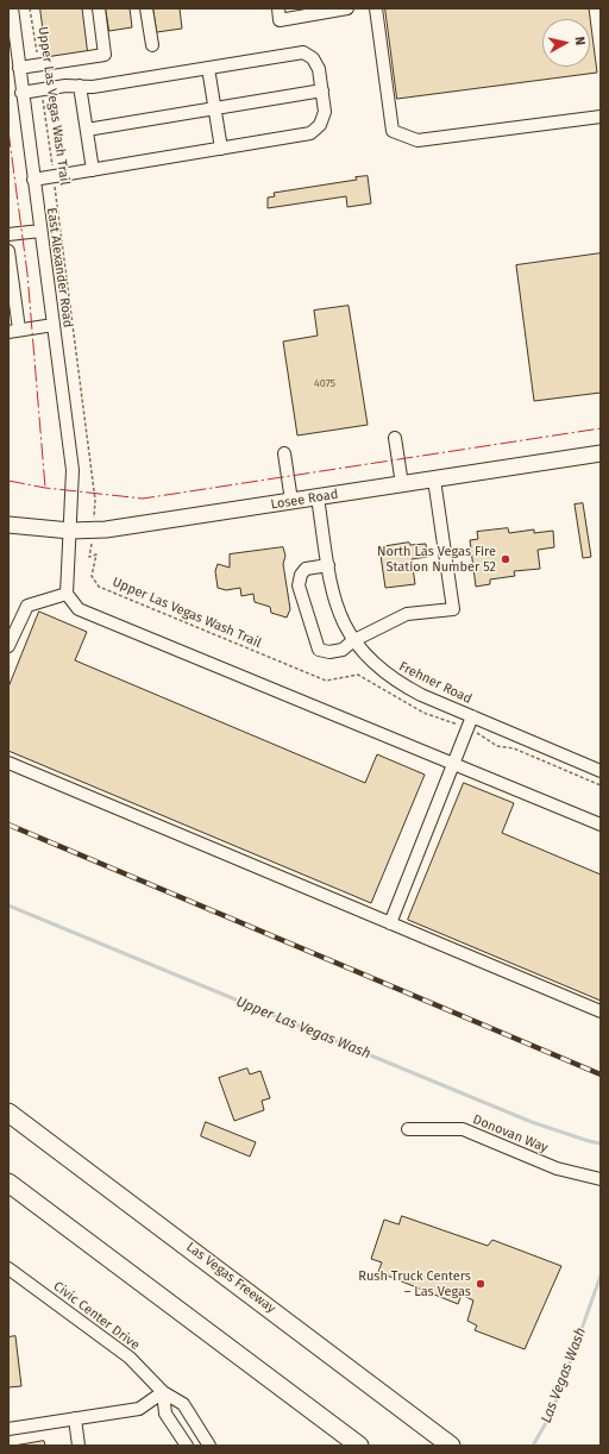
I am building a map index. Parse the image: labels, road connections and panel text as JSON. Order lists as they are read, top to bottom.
{
  "streets": {
    "highway": ["Las Vegas Freeway"],
    "main road": ["Losee Road"],
    "street": [
      "East Alexander Road",
      "Frehner Road",
      "Donovan Way",
      "Civic Center Drive"
    ],
    "path": ["Upper Las Vegas Wash Trail"]
  },
  "crossings": [
    ["Upper Las Vegas Wash Trail", "Losee Road"],
    ["Upper Las Vegas Wash Trail", "Frehner Road"],
    ["East Alexander Road", "Losee Road"],
    ["Losee Road", "Frehner Road"]
  ],
  "water": ["Upper Las Vegas Wash", "Las Vegas Wash"],
  "places": ["North Las Vegas Fire Station Number 52", "Rush Truck Centers – Las Vegas"],
  "house_numbers": ["4075"],
  "north": "right"
}
